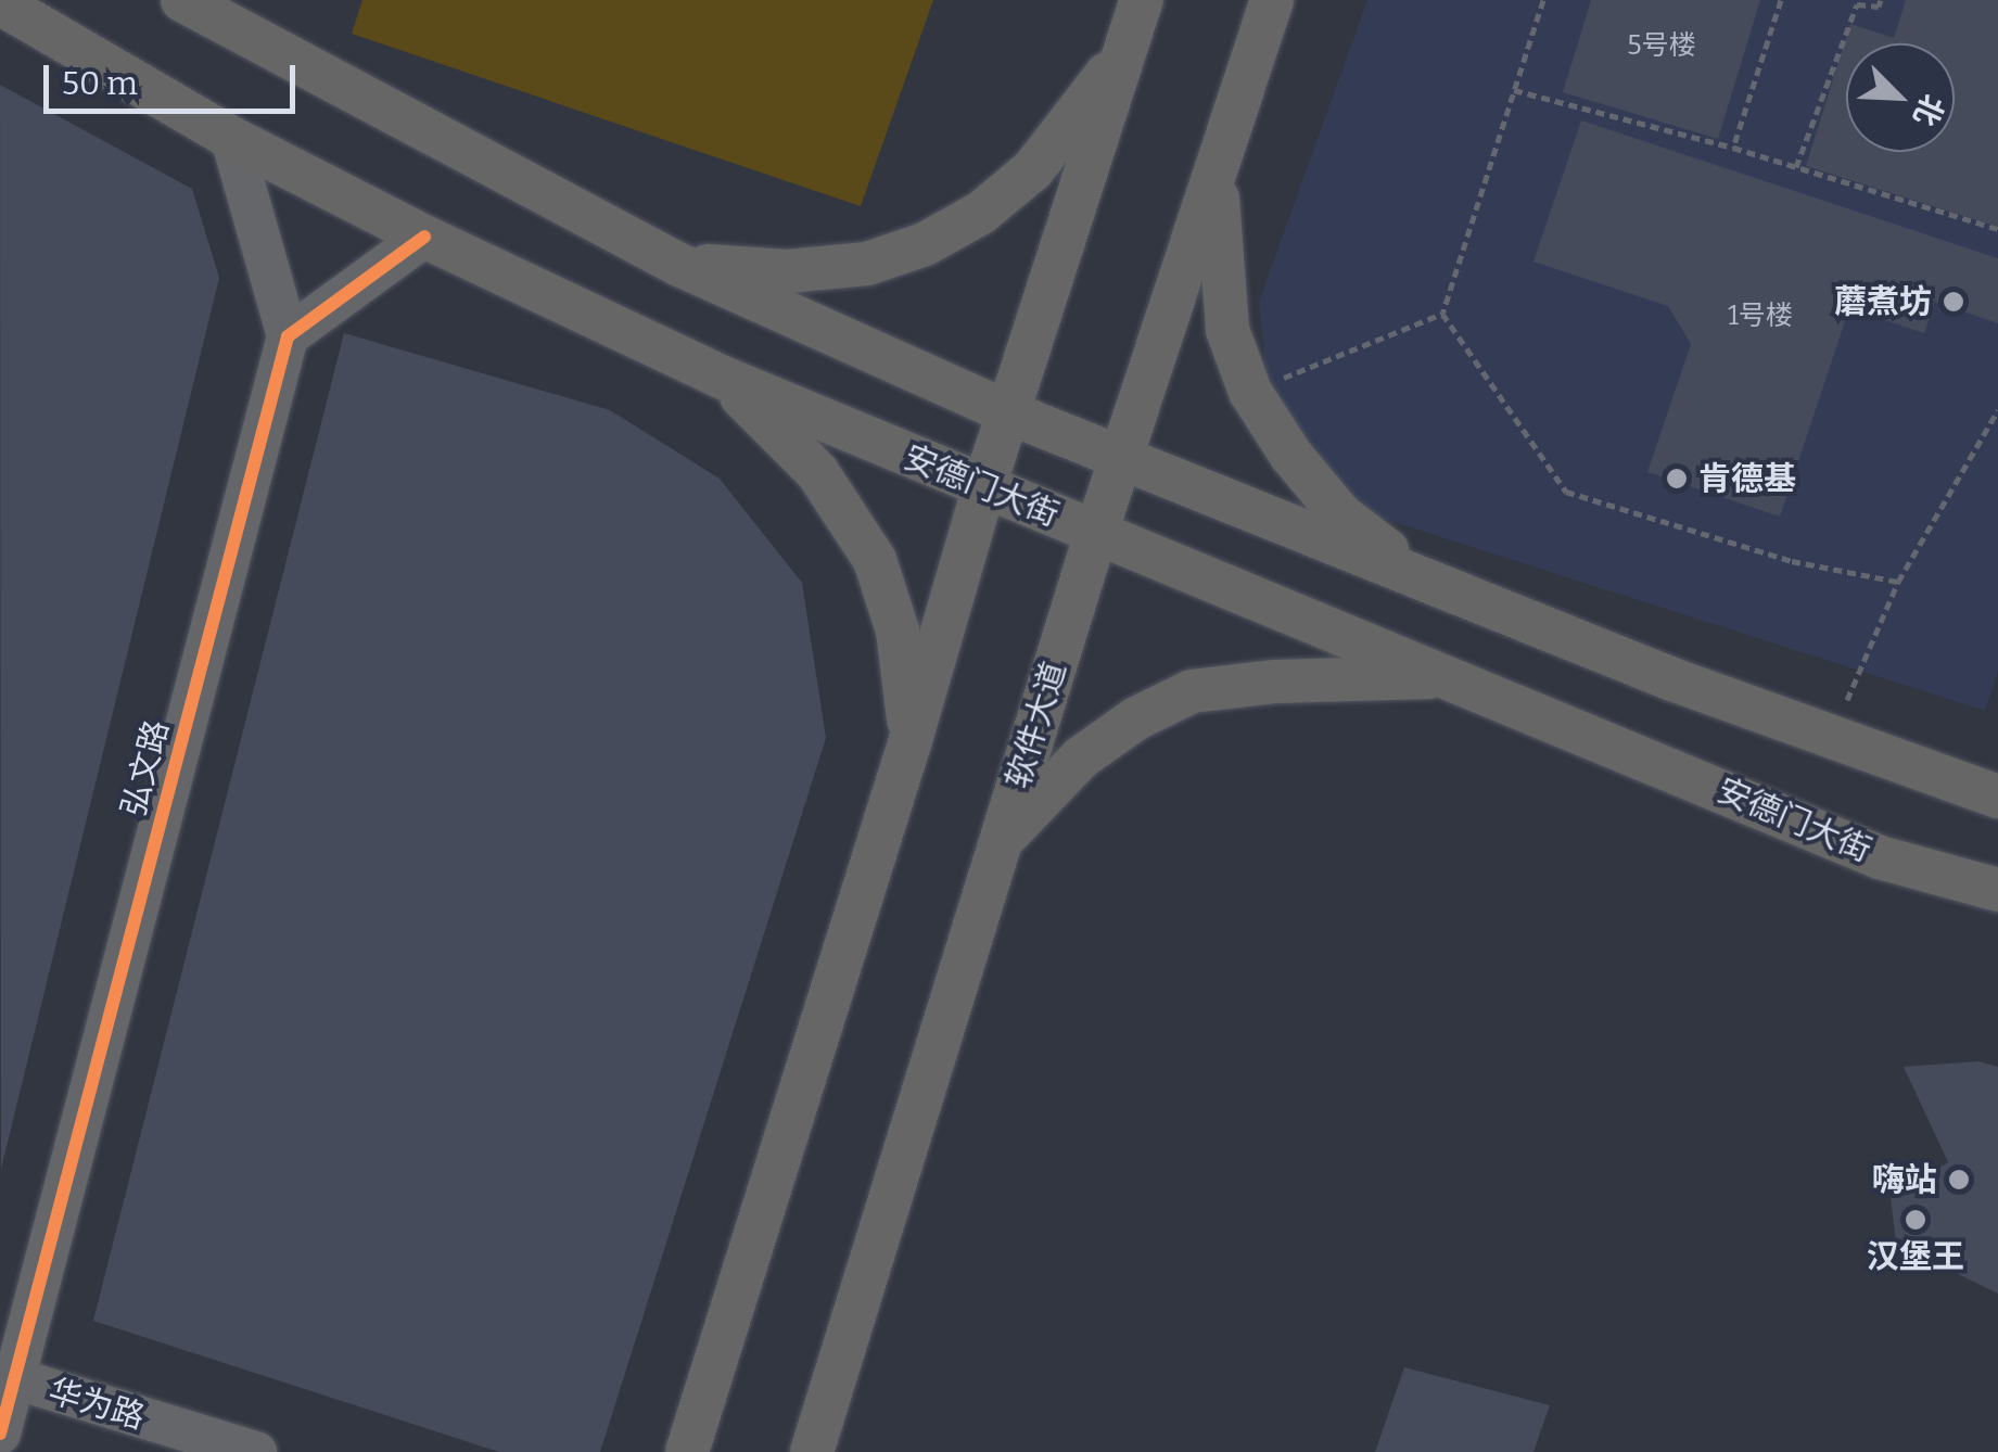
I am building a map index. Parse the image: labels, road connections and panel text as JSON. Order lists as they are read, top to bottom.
{
  "streets": {
    "main road": ["安德门大街", "软件大道"],
    "street": ["弘文路", "华为路"]
  },
  "crossings": [
    ["安德门大街", "软件大道"],
    ["弘文路", "华为路"]
  ],
  "places": [
    "蘑煮坊",
    "肯德基",
    "嗨站",
    "汉堡王"
  ],
  "house_numbers": ["5号楼", "1号楼"],
  "scale_bar": "50 m",
  "north": "bottom right"
}
